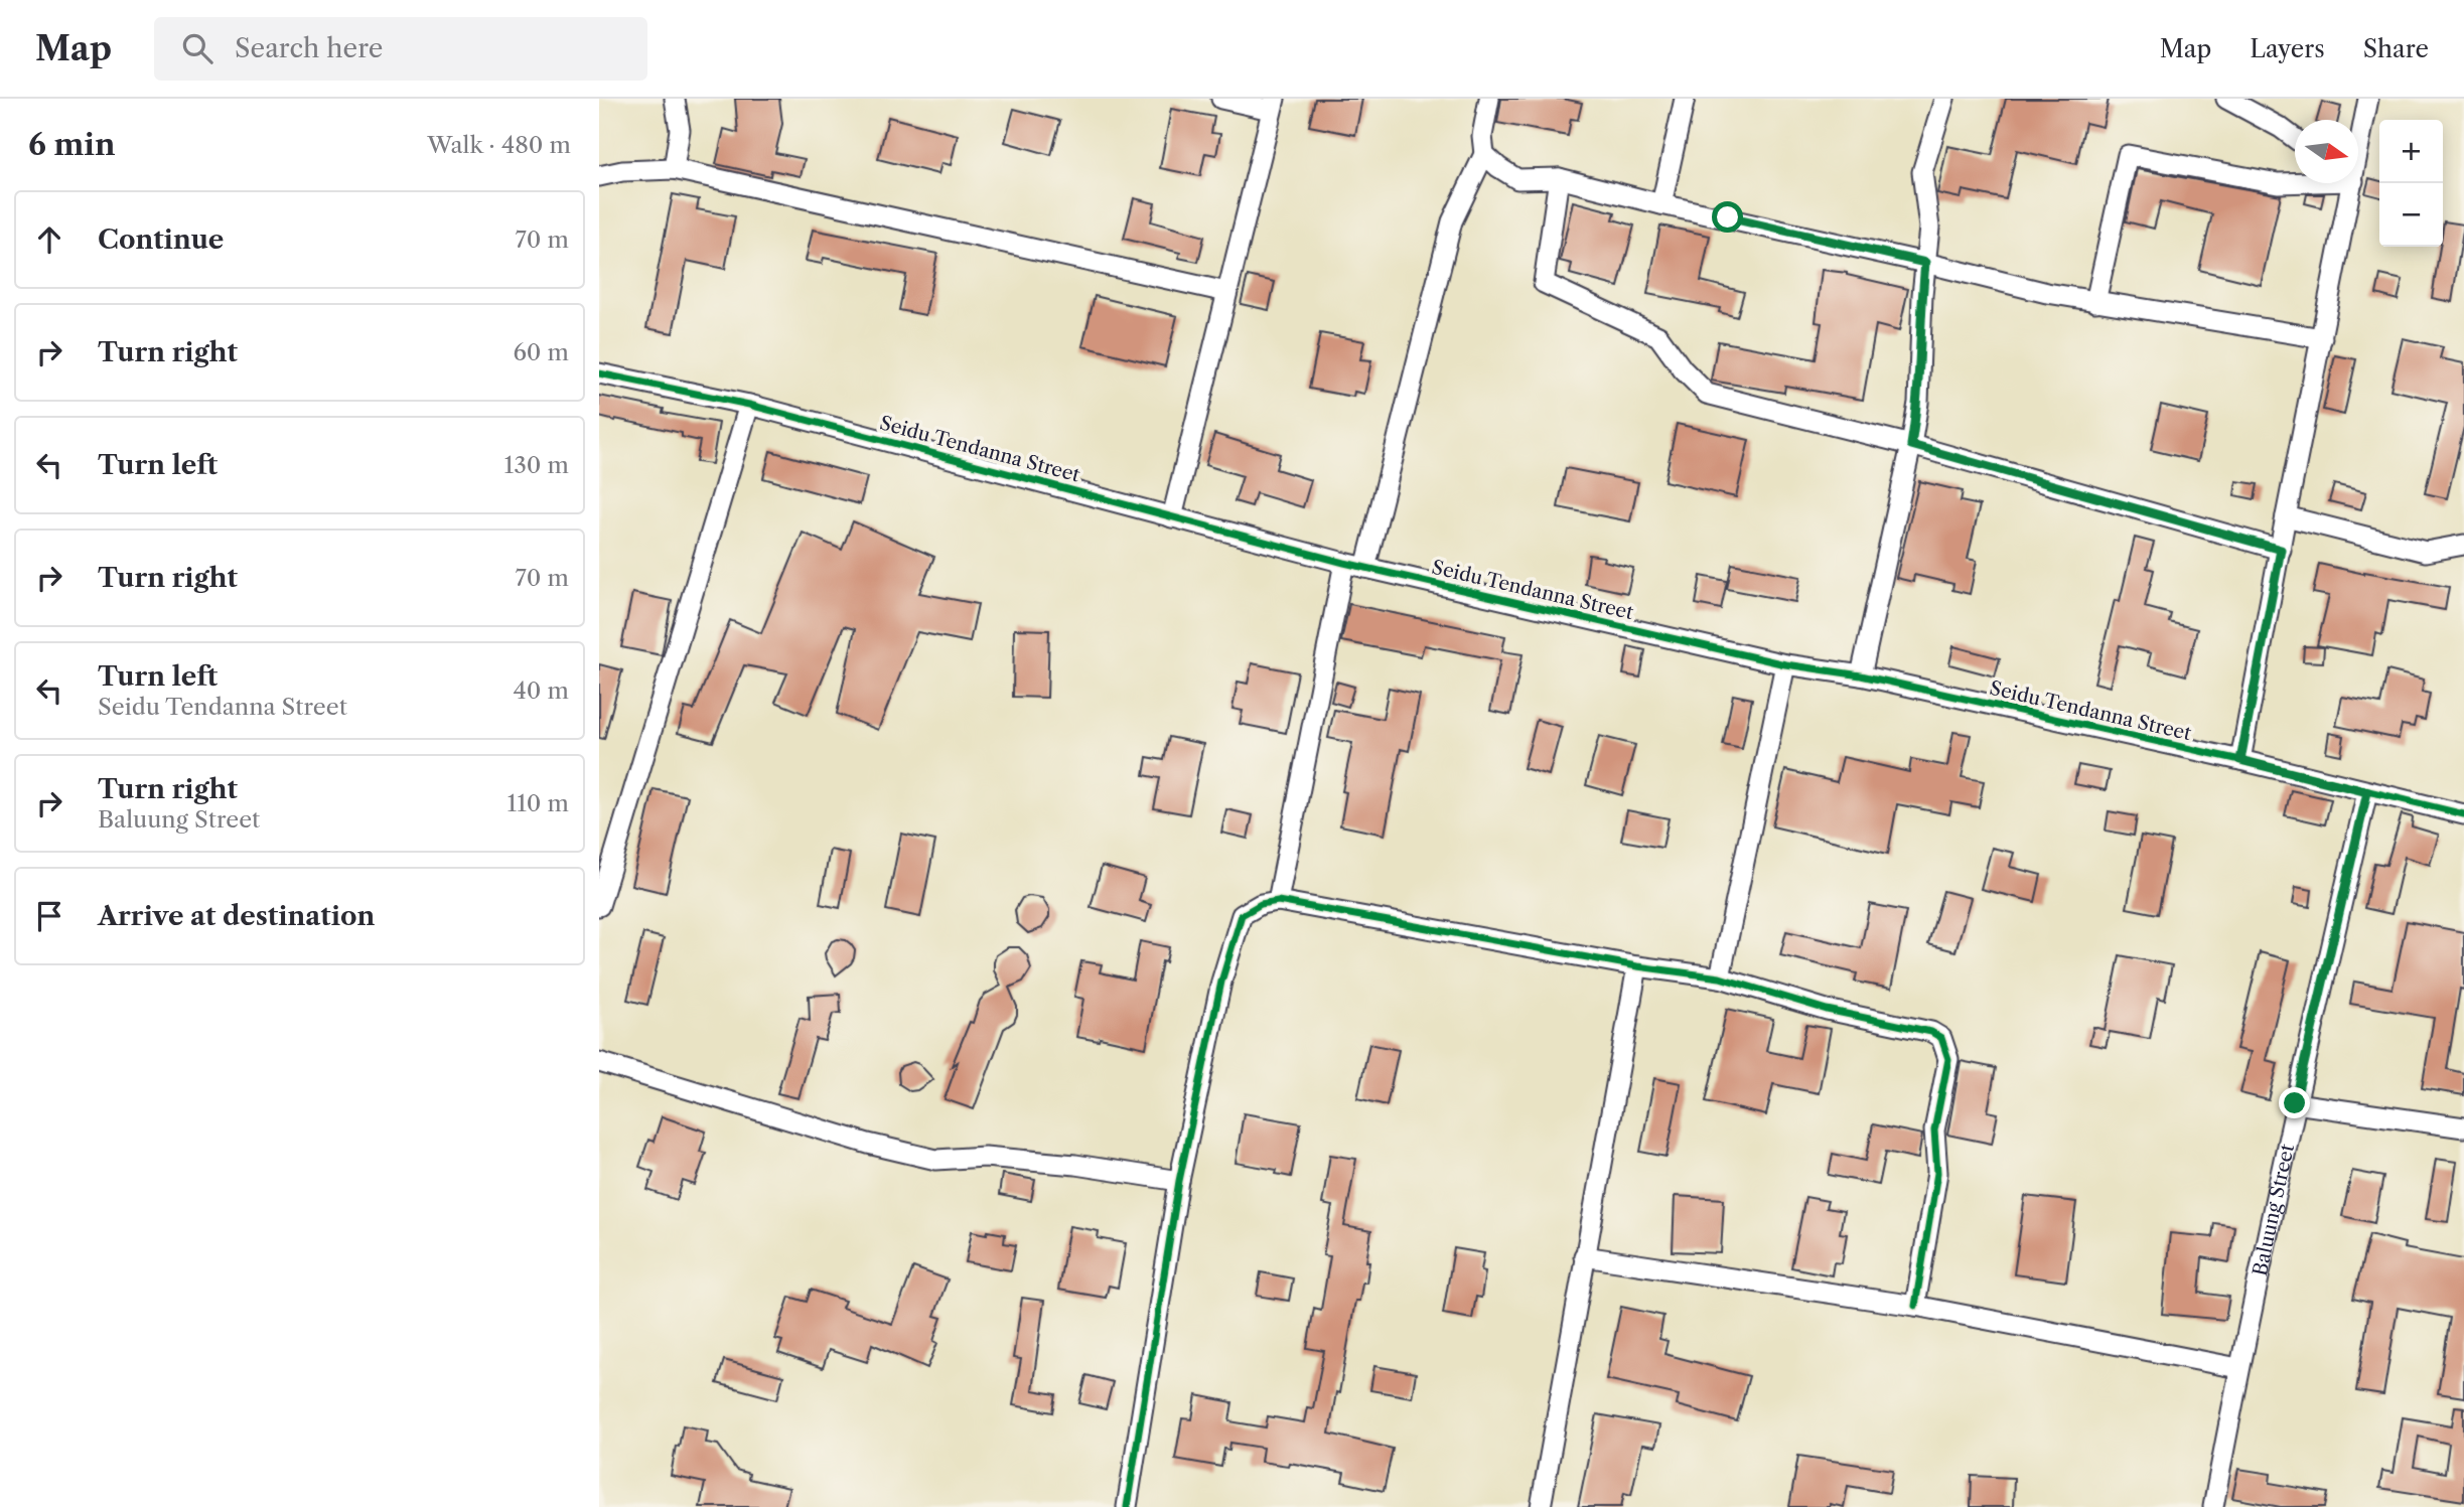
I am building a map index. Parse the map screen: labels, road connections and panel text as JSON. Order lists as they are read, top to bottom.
{
  "streets": {
    "street": ["Seidu Tendanna Street", "Baluung Street"]
  },
  "crossings": [
    ["Seidu Tendanna Street", "Baluung Street"]
  ],
  "north": "right",
  "page": {
    "header": "Map",
    "search": "Search here",
    "nav": ["Map", "Layers", "Share"],
    "heading": ["6 min", "Walk · 480 m"],
    "map_buttons": ["+", "−"],
    "list": [
      ["Continue", "70 m"],
      ["Turn right", "60 m"],
      ["Turn left", "130 m"],
      ["Turn right", "70 m"],
      ["Turn left", "Seidu Tendanna Street", "40 m"],
      ["Turn right", "Baluung Street", "110 m"],
      "Arrive at destination"
    ]
  }
}
